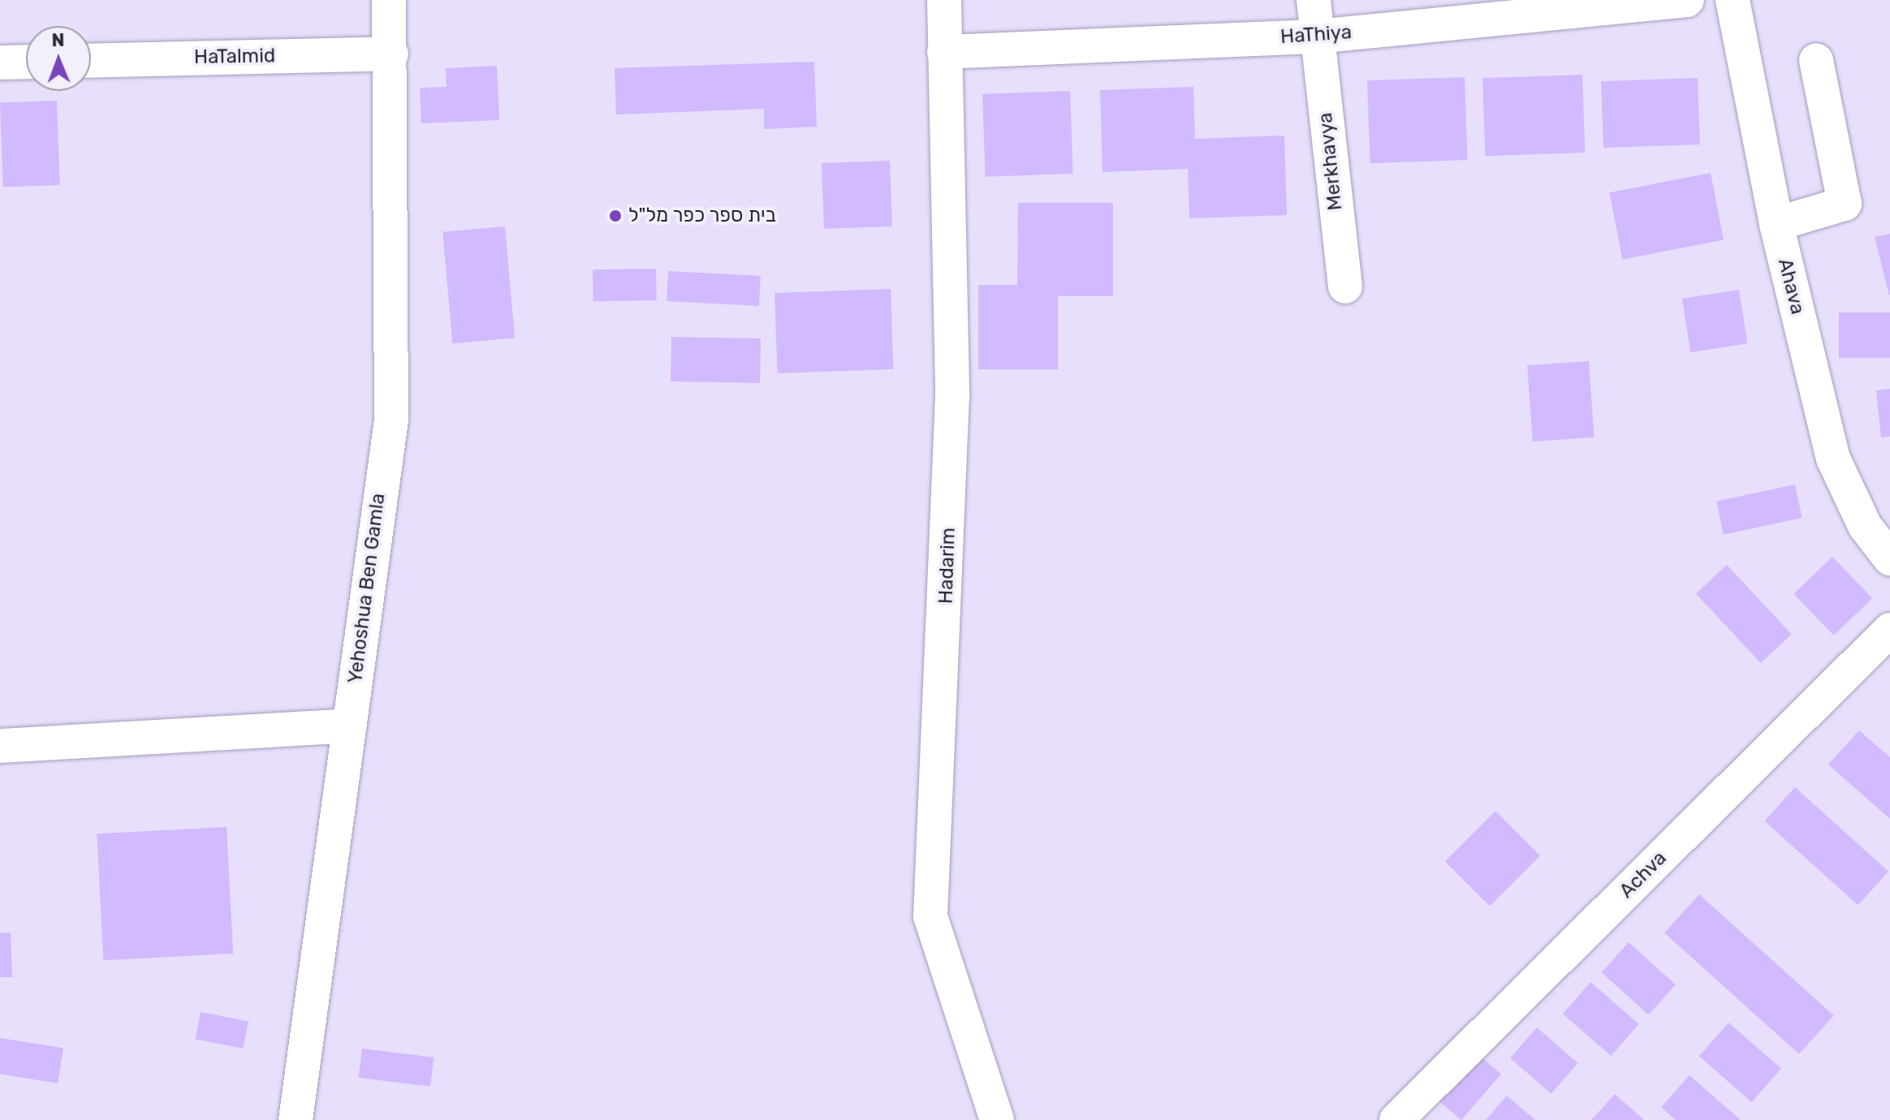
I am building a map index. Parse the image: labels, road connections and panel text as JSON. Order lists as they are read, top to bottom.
{
  "streets": {
    "street": [
      "HaThiya",
      "HaTalmid",
      "Merkhavya",
      "Ahava",
      "Hadarim",
      "Yehoshua Ben Gamla",
      "Achva"
    ]
  },
  "crossings": [
    ["HaThiya", "Merkhavya"],
    ["HaThiya", "Hadarim"],
    ["HaTalmid", "Yehoshua Ben Gamla"]
  ],
  "places": ["בית ספר כפר מל\"ל"],
  "north": "top"
}
